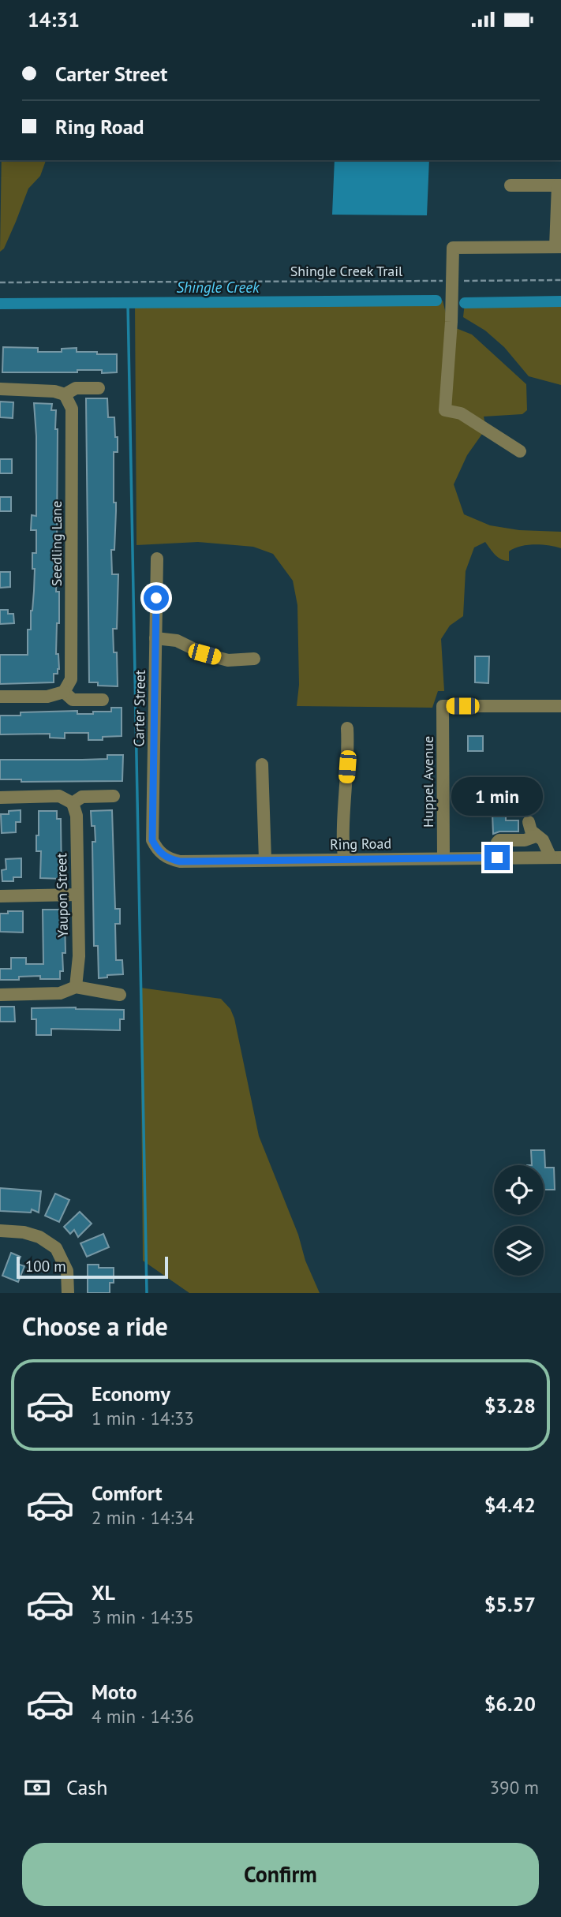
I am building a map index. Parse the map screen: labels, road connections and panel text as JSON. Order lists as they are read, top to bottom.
{
  "streets": {
    "street": [
      "Seedling Lane",
      "Carter Street",
      "Huppel Avenue",
      "Ring Road",
      "Yaupon Street"
    ],
    "path": ["Shingle Creek Trail"]
  },
  "crossings": [
    ["Carter Street", "Ring Road"],
    ["Huppel Avenue", "Ring Road"]
  ],
  "water": ["Shingle Creek"],
  "scale_bar": "100 m",
  "page": {
    "status": "14:31",
    "banner": ["Carter Street", "Ring Road"],
    "bubble": "1 min",
    "scale": "100 m",
    "heading": "Choose a ride",
    "list": [
      {
        "name": "Economy",
        "note": "1 min · 14:33",
        "value": "$3.28"
      },
      {
        "name": "Comfort",
        "note": "2 min · 14:34",
        "value": "$4.42"
      },
      {
        "name": "XL",
        "note": "3 min · 14:35",
        "value": "$5.57"
      },
      {
        "name": "Moto",
        "note": "4 min · 14:36",
        "value": "$6.20"
      }
    ],
    "pay": ["Cash", "390 m"],
    "buttons": "Confirm"
  }
}
